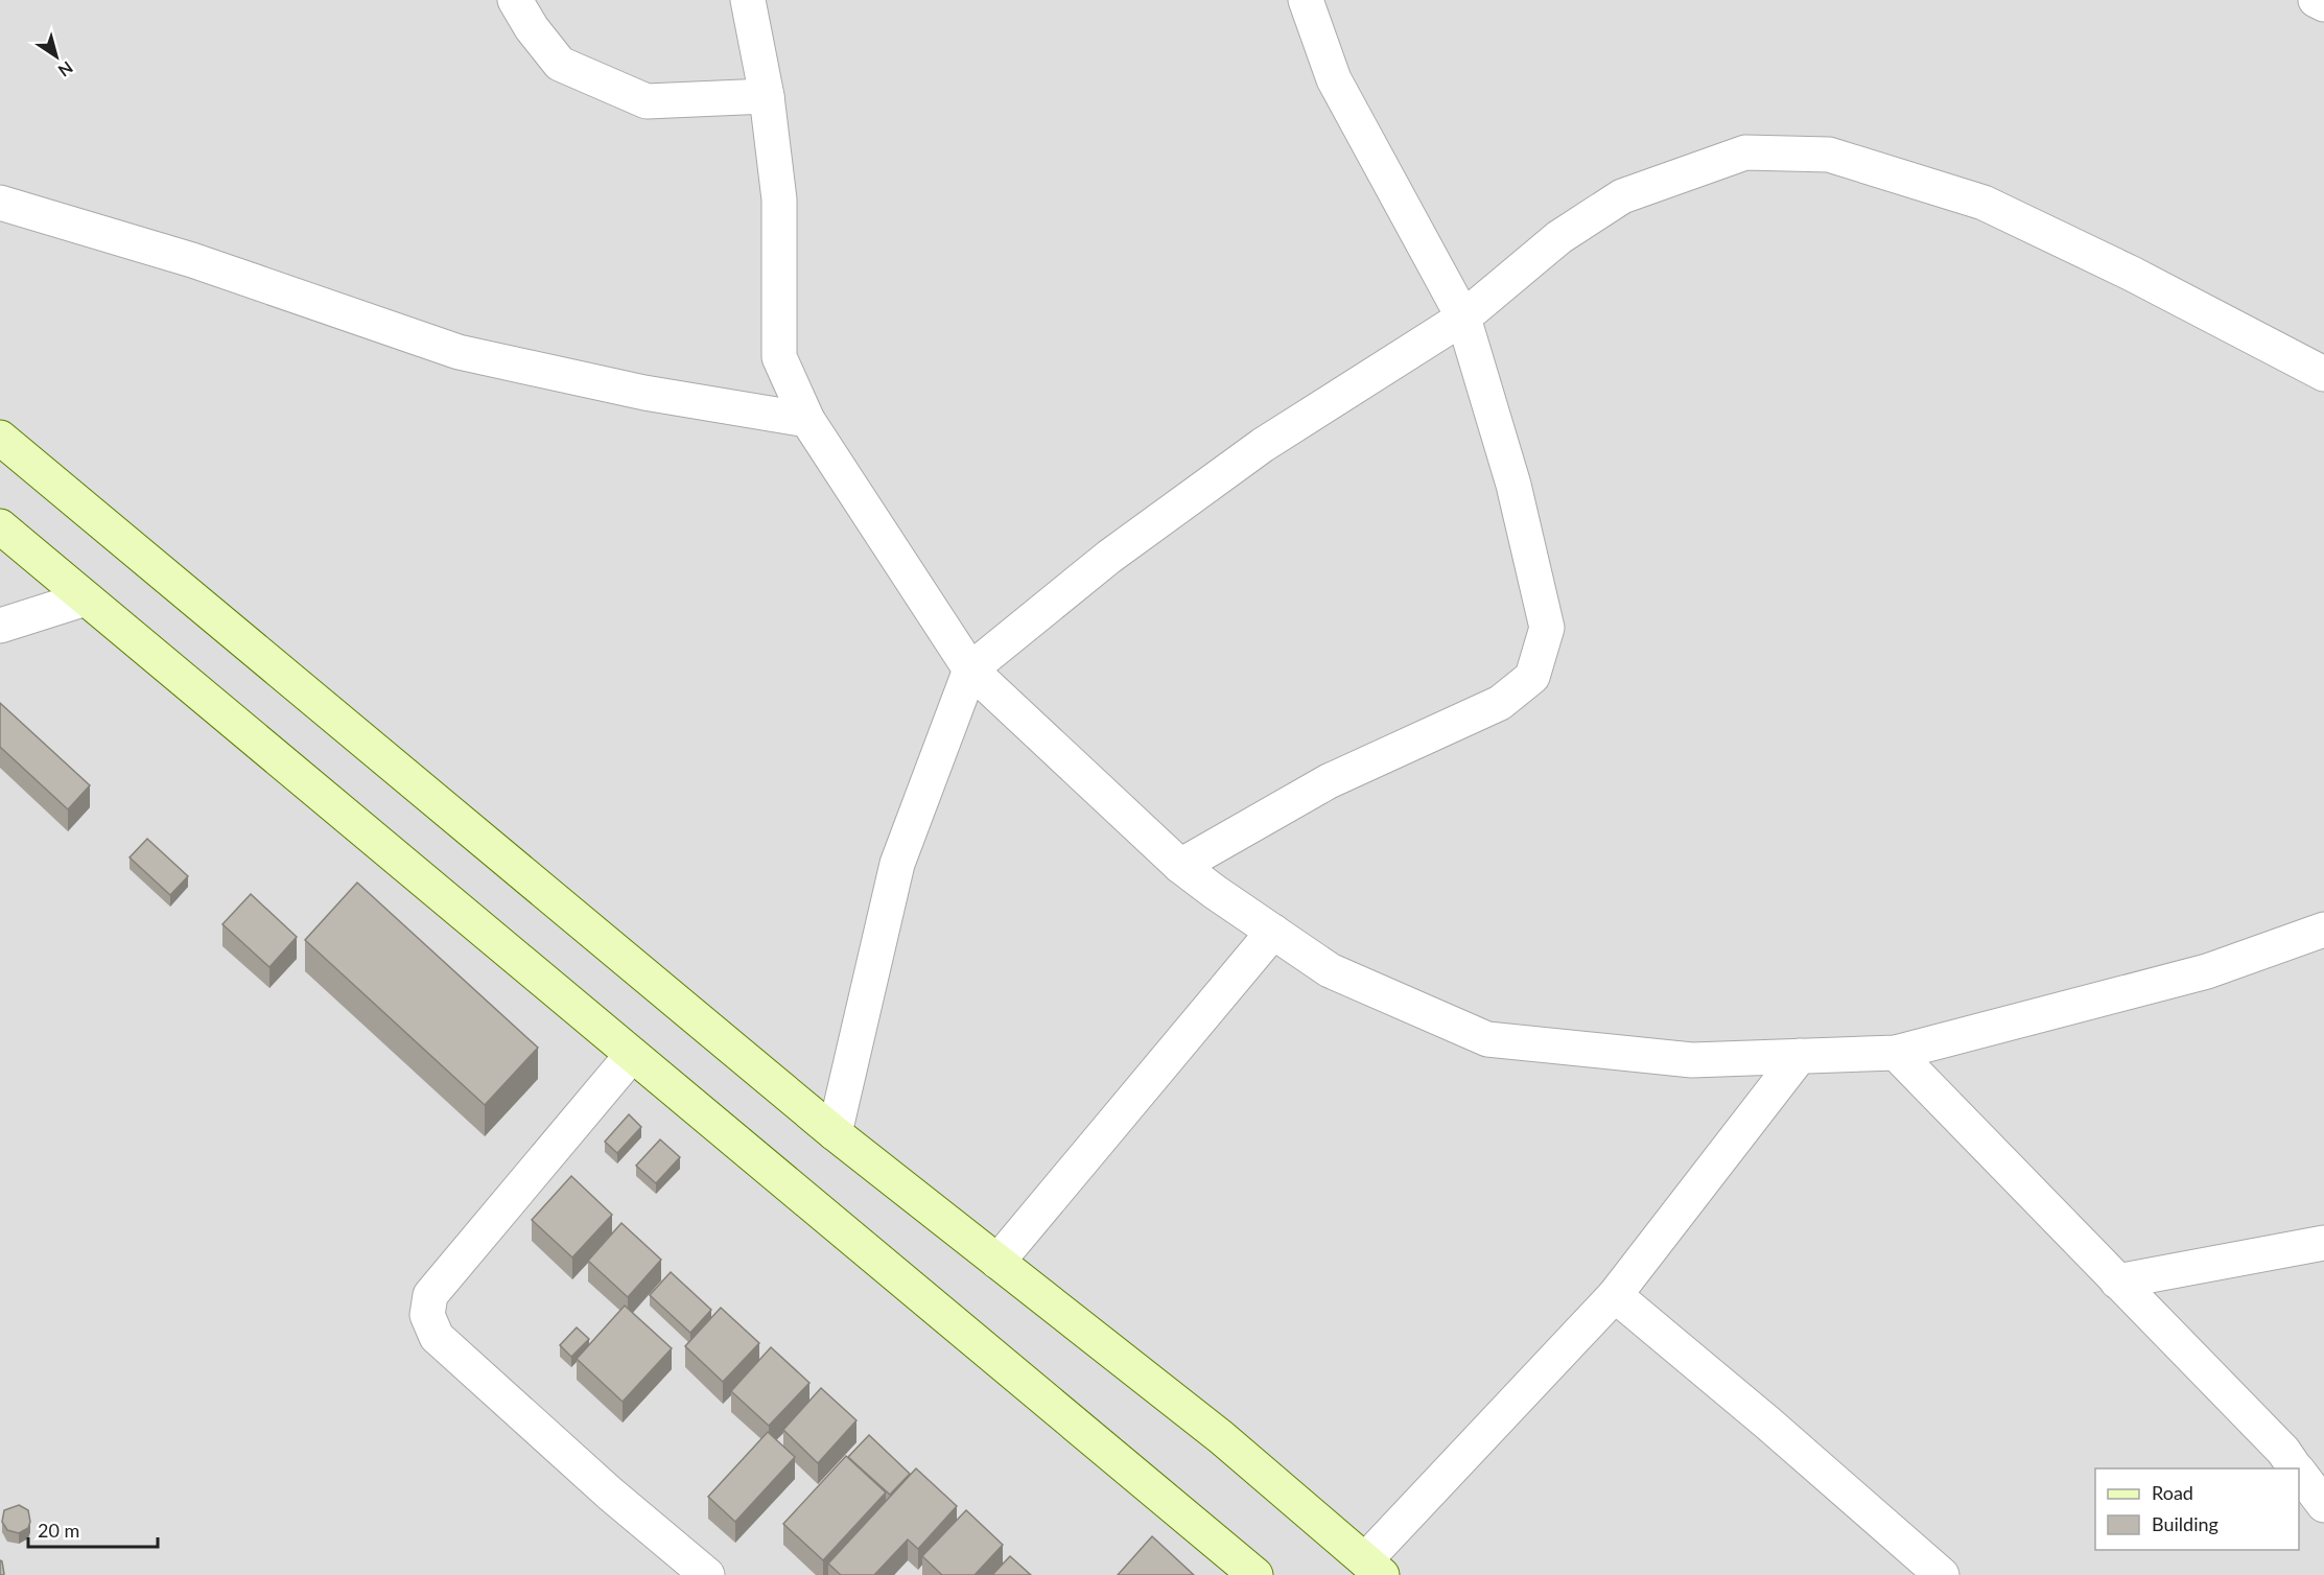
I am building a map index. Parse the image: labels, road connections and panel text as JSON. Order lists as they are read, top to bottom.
{
  "legend": ["Road", "Building"],
  "scale_bar": "20 m",
  "north": "bottom right"
}
